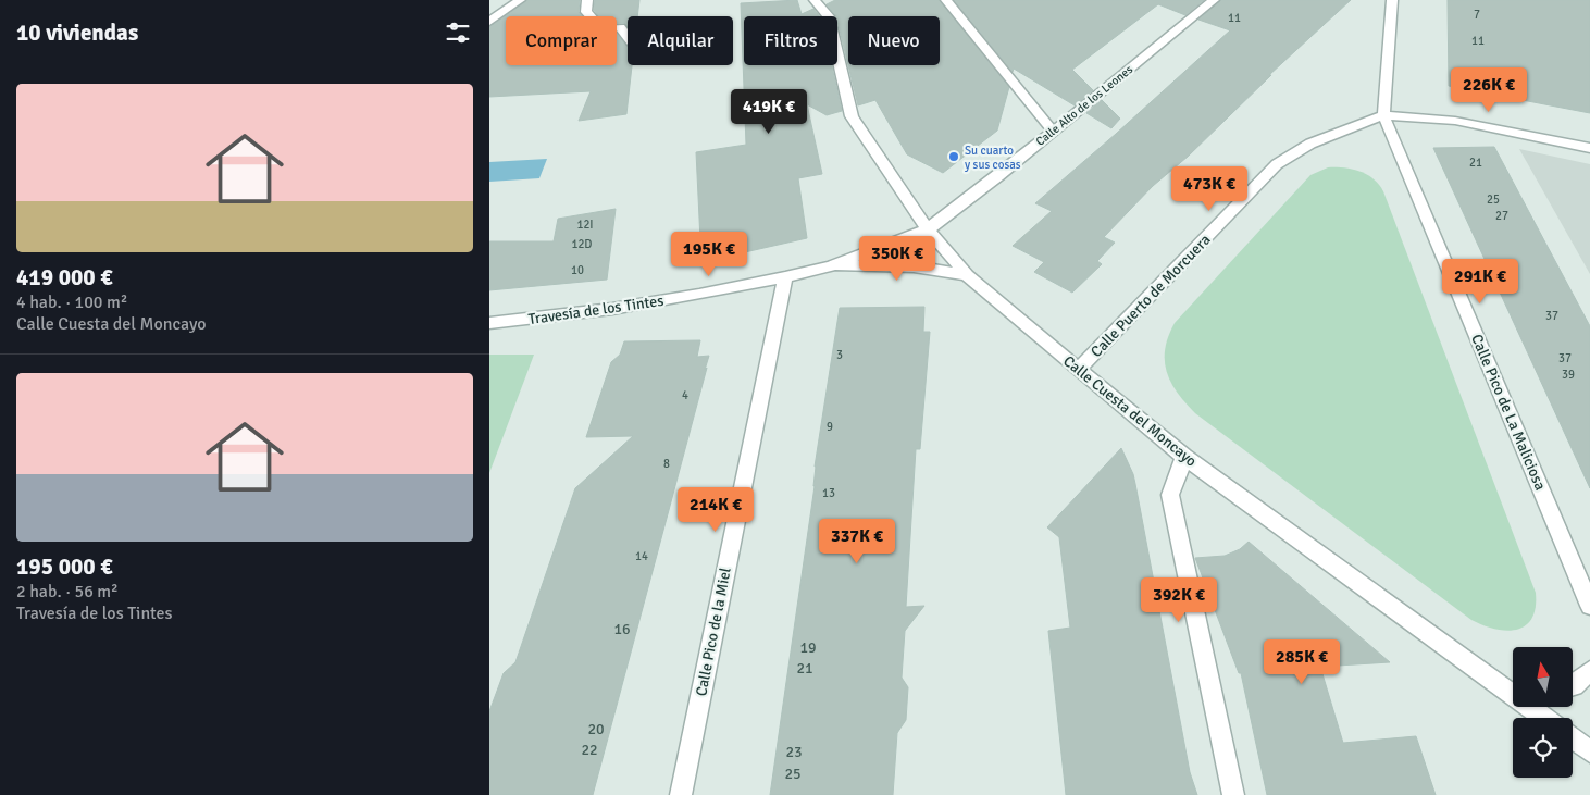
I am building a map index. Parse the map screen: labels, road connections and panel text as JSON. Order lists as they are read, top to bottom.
{
  "streets": {
    "street": [
      "Calle Alto de los Leones",
      "Calle Puerto de Morcuera",
      "Travesía de los Tintes",
      "Calle Cuesta del Moncayo",
      "Calle Pico de La Maliciosa",
      "Calle Pico de la Miel"
    ]
  },
  "crossings": [
    ["Calle Alto de los Leones", "Travesía de los Tintes"],
    ["Calle Alto de los Leones", "Calle Cuesta del Moncayo"],
    ["Calle Puerto de Morcuera", "Calle Cuesta del Moncayo"],
    ["Calle Puerto de Morcuera", "Calle Pico de La Maliciosa"],
    ["Travesía de los Tintes", "Calle Cuesta del Moncayo"],
    ["Travesía de los Tintes", "Calle Pico de la Miel"]
  ],
  "places": ["Su cuarto y sus cosas"],
  "house_numbers": [
    "7",
    "11",
    "11",
    "21",
    "25",
    "27",
    "12I",
    "12D",
    "10",
    "37",
    "3",
    "37",
    "39",
    "4",
    "9",
    "8",
    "13",
    "14",
    "16",
    "19",
    "21",
    "20",
    "22",
    "23",
    "25"
  ],
  "north": "top",
  "page": {
    "heading": "10 viviendas",
    "chip": [
      "Comprar",
      "Alquilar",
      "Filtros",
      "Nuevo"
    ],
    "list": [
      {
        "name": "419 000 €",
        "note": "4 hab. · 100 m² · Calle Cuesta del Moncayo"
      },
      {
        "name": "195 000 €",
        "note": "2 hab. · 56 m² · Travesía de los Tintes"
      }
    ],
    "price": [
      "226K €",
      "419K €",
      "473K €",
      "195K €",
      "350K €",
      "291K €",
      "214K €",
      "337K €",
      "392K €",
      "285K €"
    ]
  }
}
